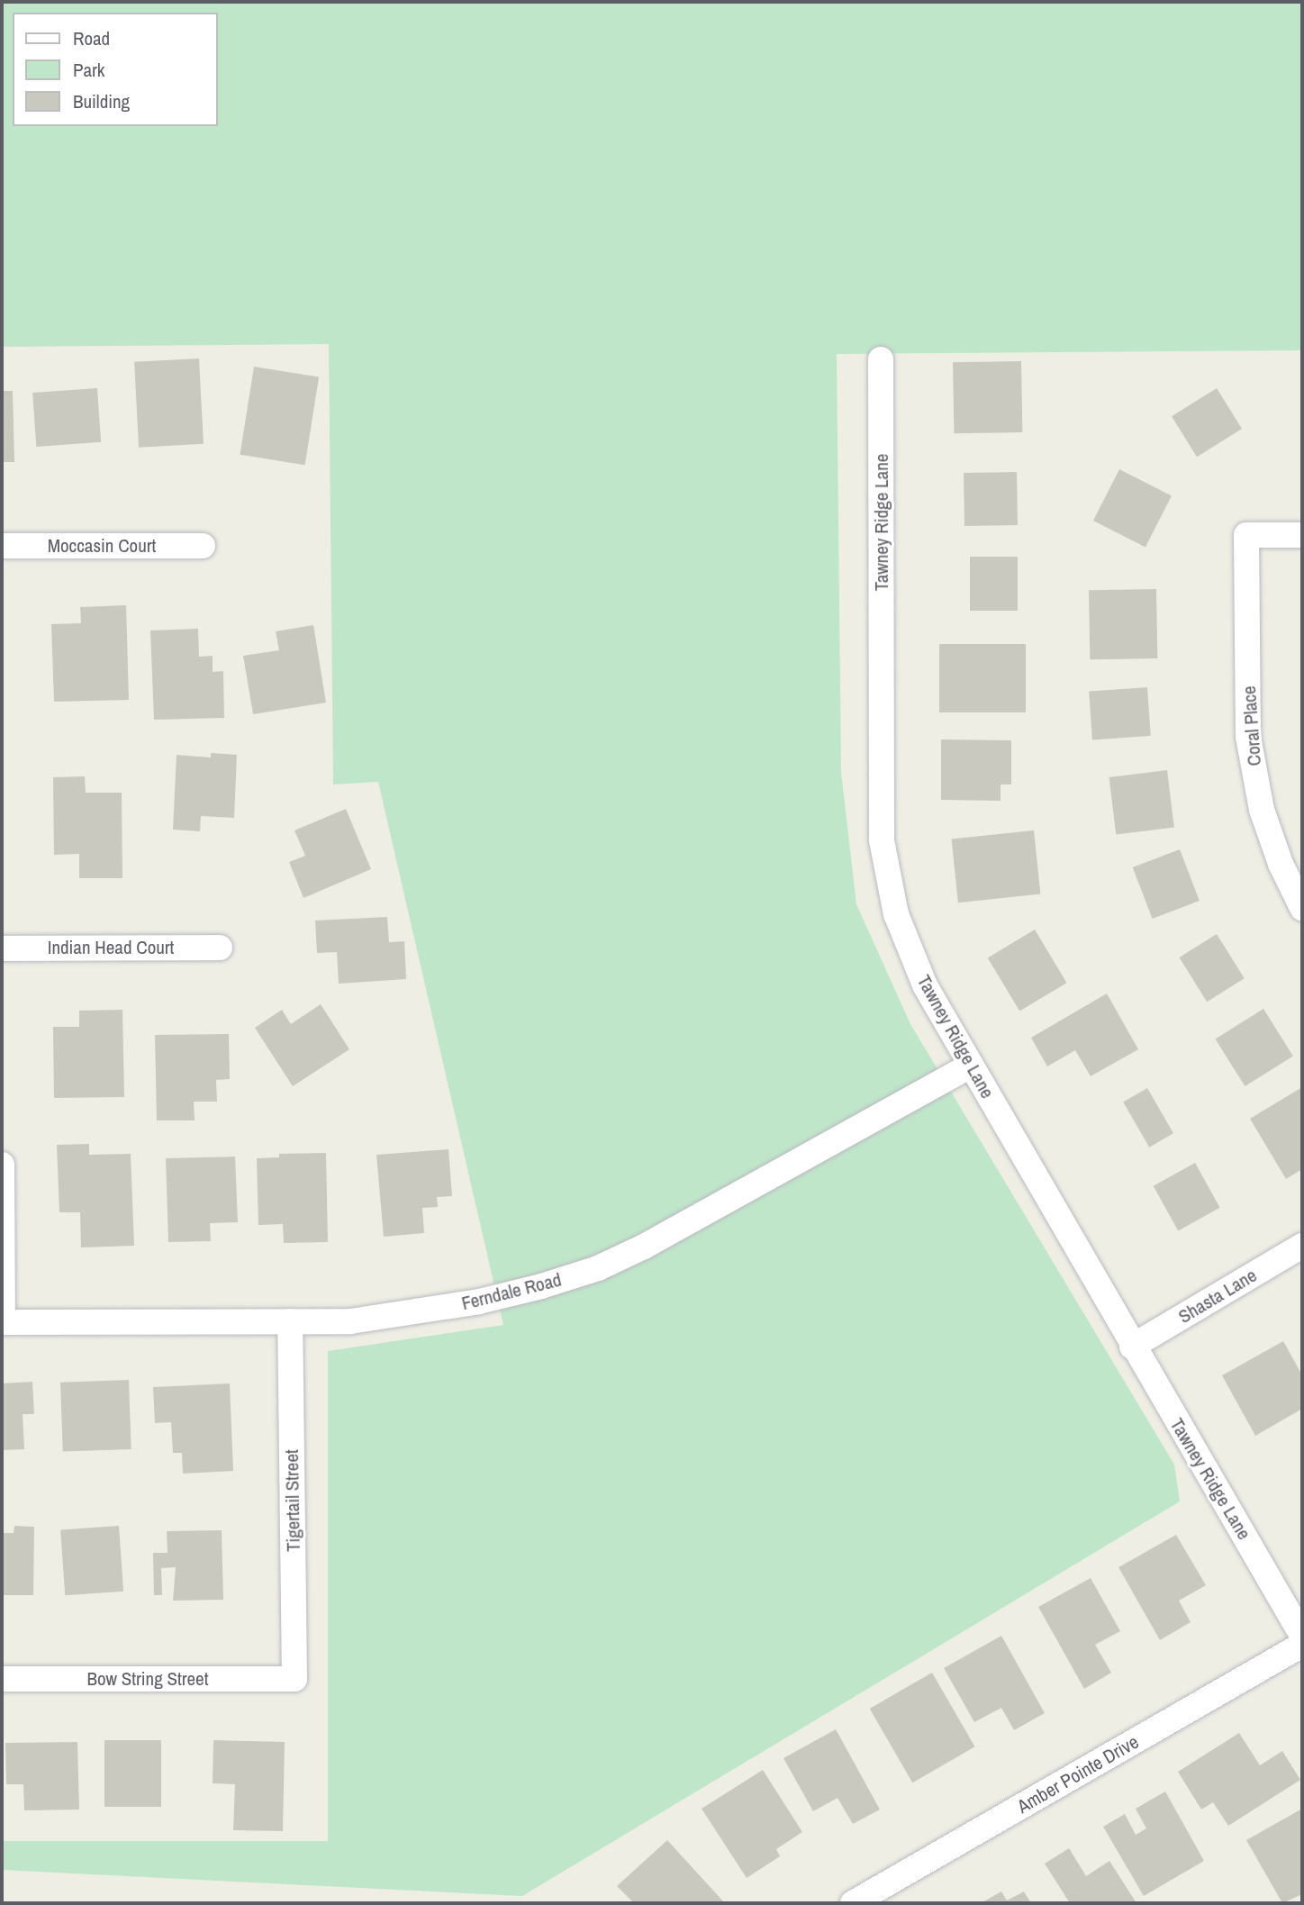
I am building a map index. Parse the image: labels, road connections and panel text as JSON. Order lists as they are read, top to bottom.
{
  "streets": {
    "street": [
      "Tawney Ridge Lane",
      "Moccasin Court",
      "Coral Place",
      "Indian Head Court",
      "Ferndale Road",
      "Shasta Lane",
      "Tigertail Street",
      "Bow String Street",
      "Amber Pointe Drive"
    ]
  },
  "crossings": [
    ["Tawney Ridge Lane", "Ferndale Road"],
    ["Tawney Ridge Lane", "Shasta Lane"],
    ["Ferndale Road", "Tigertail Street"],
    ["Tigertail Street", "Bow String Street"]
  ],
  "legend": ["Road", "Park", "Building"]
}
